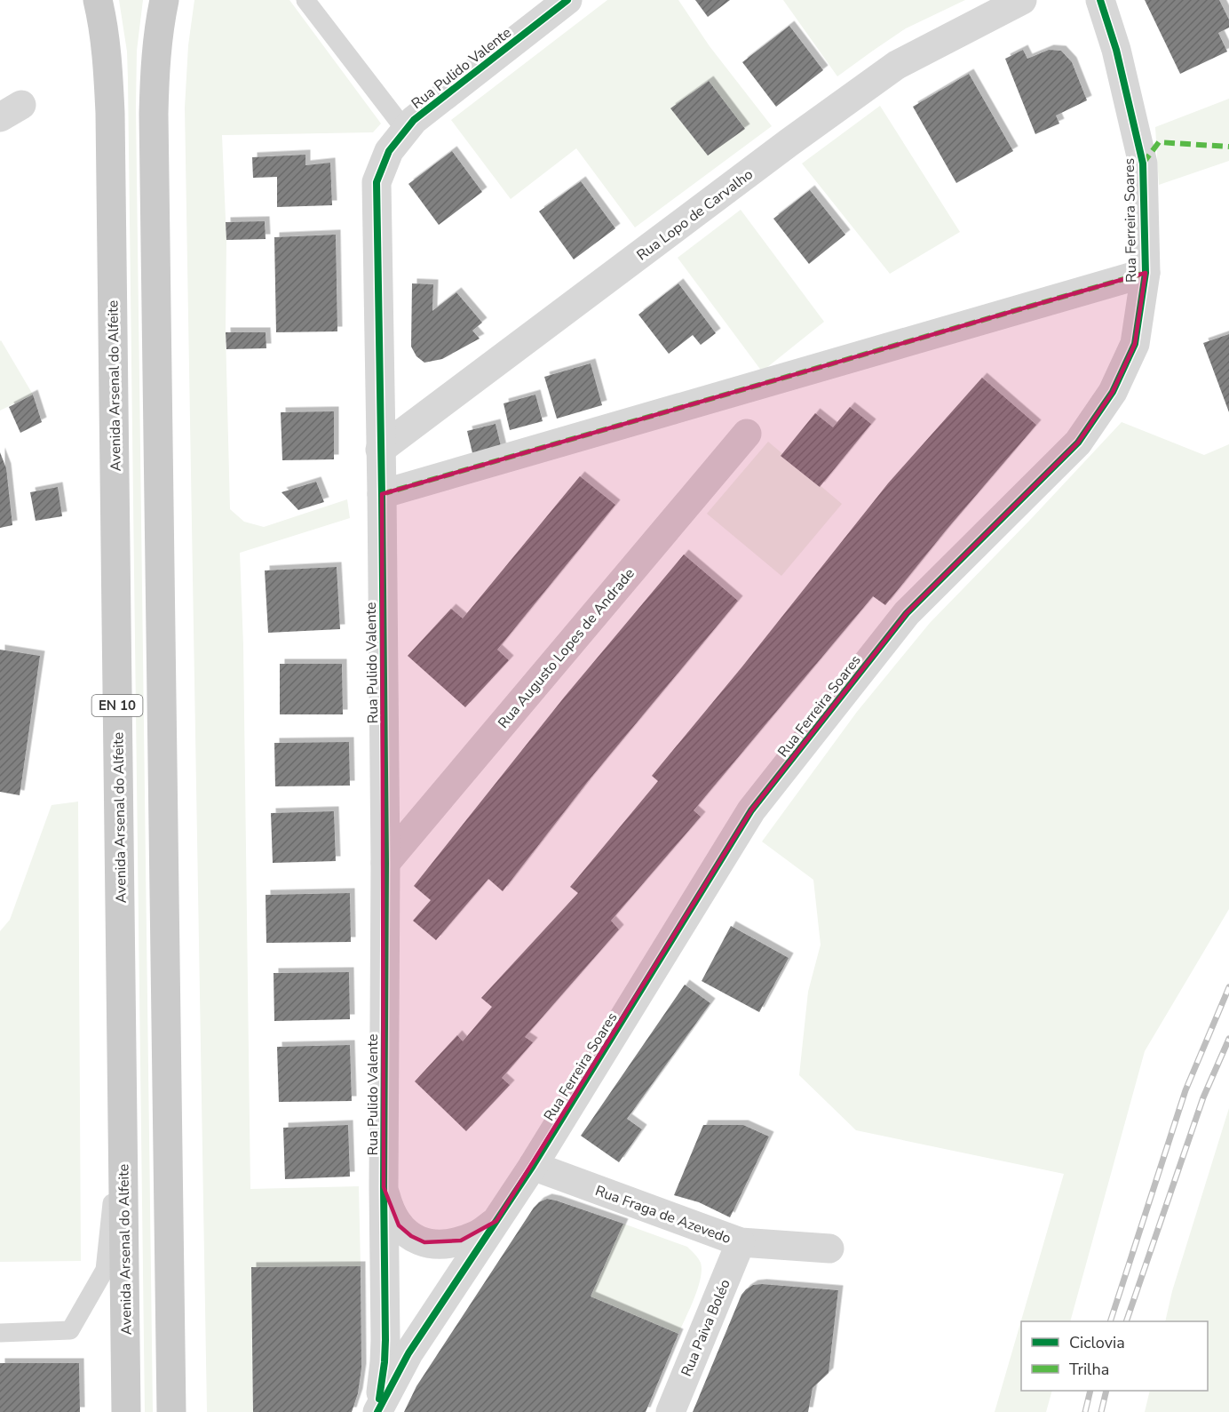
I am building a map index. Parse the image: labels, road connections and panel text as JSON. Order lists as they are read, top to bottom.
{
  "streets": {
    "main road": ["Avenida Arsenal do Alfeite", "EN 10"],
    "street": [
      "Rua Pulido Valente",
      "Rua Lopo de Carvalho",
      "Rua Ferreira Soares",
      "Rua Augusto Lopes de Andrade",
      "Rua Fraga de Azevedo",
      "Rua Paiva Boléo"
    ]
  },
  "crossings": [
    ["Rua Pulido Valente", "Rua Lopo de Carvalho"],
    ["Rua Pulido Valente", "Rua Ferreira Soares"],
    ["Rua Pulido Valente", "Rua Augusto Lopes de Andrade"],
    ["Rua Ferreira Soares", "Rua Fraga de Azevedo"],
    ["Rua Fraga de Azevedo", "Rua Paiva Boléo"]
  ],
  "legend": ["Ciclovia", "Trilha"]
}
